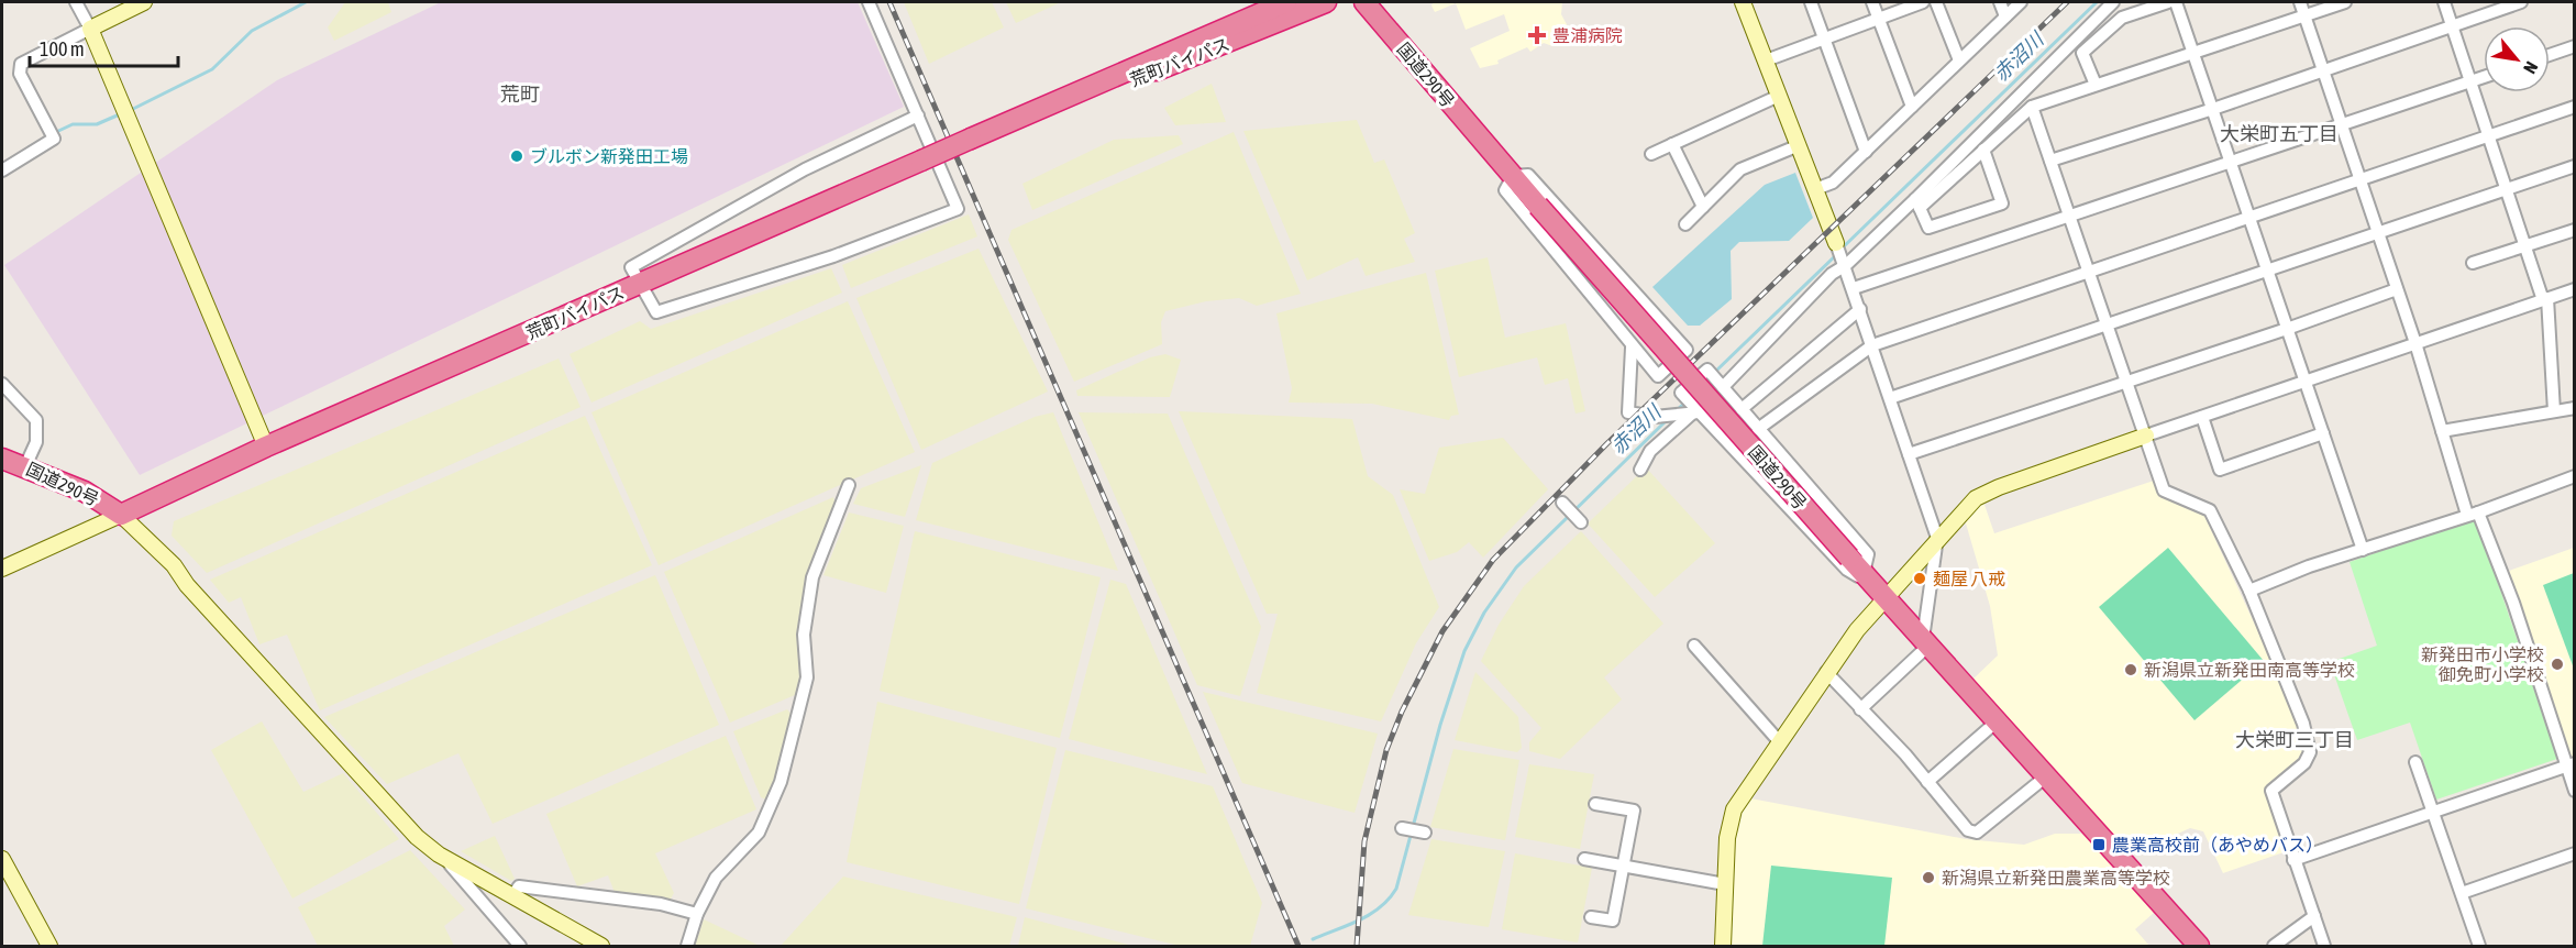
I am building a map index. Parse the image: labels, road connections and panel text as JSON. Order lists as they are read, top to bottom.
{
  "streets": {
    "highway": ["荒町バイパス", "国道290号"]
  },
  "crossings": [
    ["荒町バイパス", "国道290号"]
  ],
  "districts": ["荒町", "大栄町五丁目", "大栄町三丁目"],
  "water": ["赤沼川"],
  "places": {
    "health": ["豊浦病院"],
    "other": [
      "ブルボン新発田工場",
      "麺屋 八戒",
      "新発田市小学校 御免町小学校",
      "新潟県立新発田南高等学校",
      "新潟県立新発田農業高等学校"
    ],
    "transit": ["農業高校前（あやめバス）"]
  },
  "scale_bar": "100 m",
  "north": "bottom right"
}
